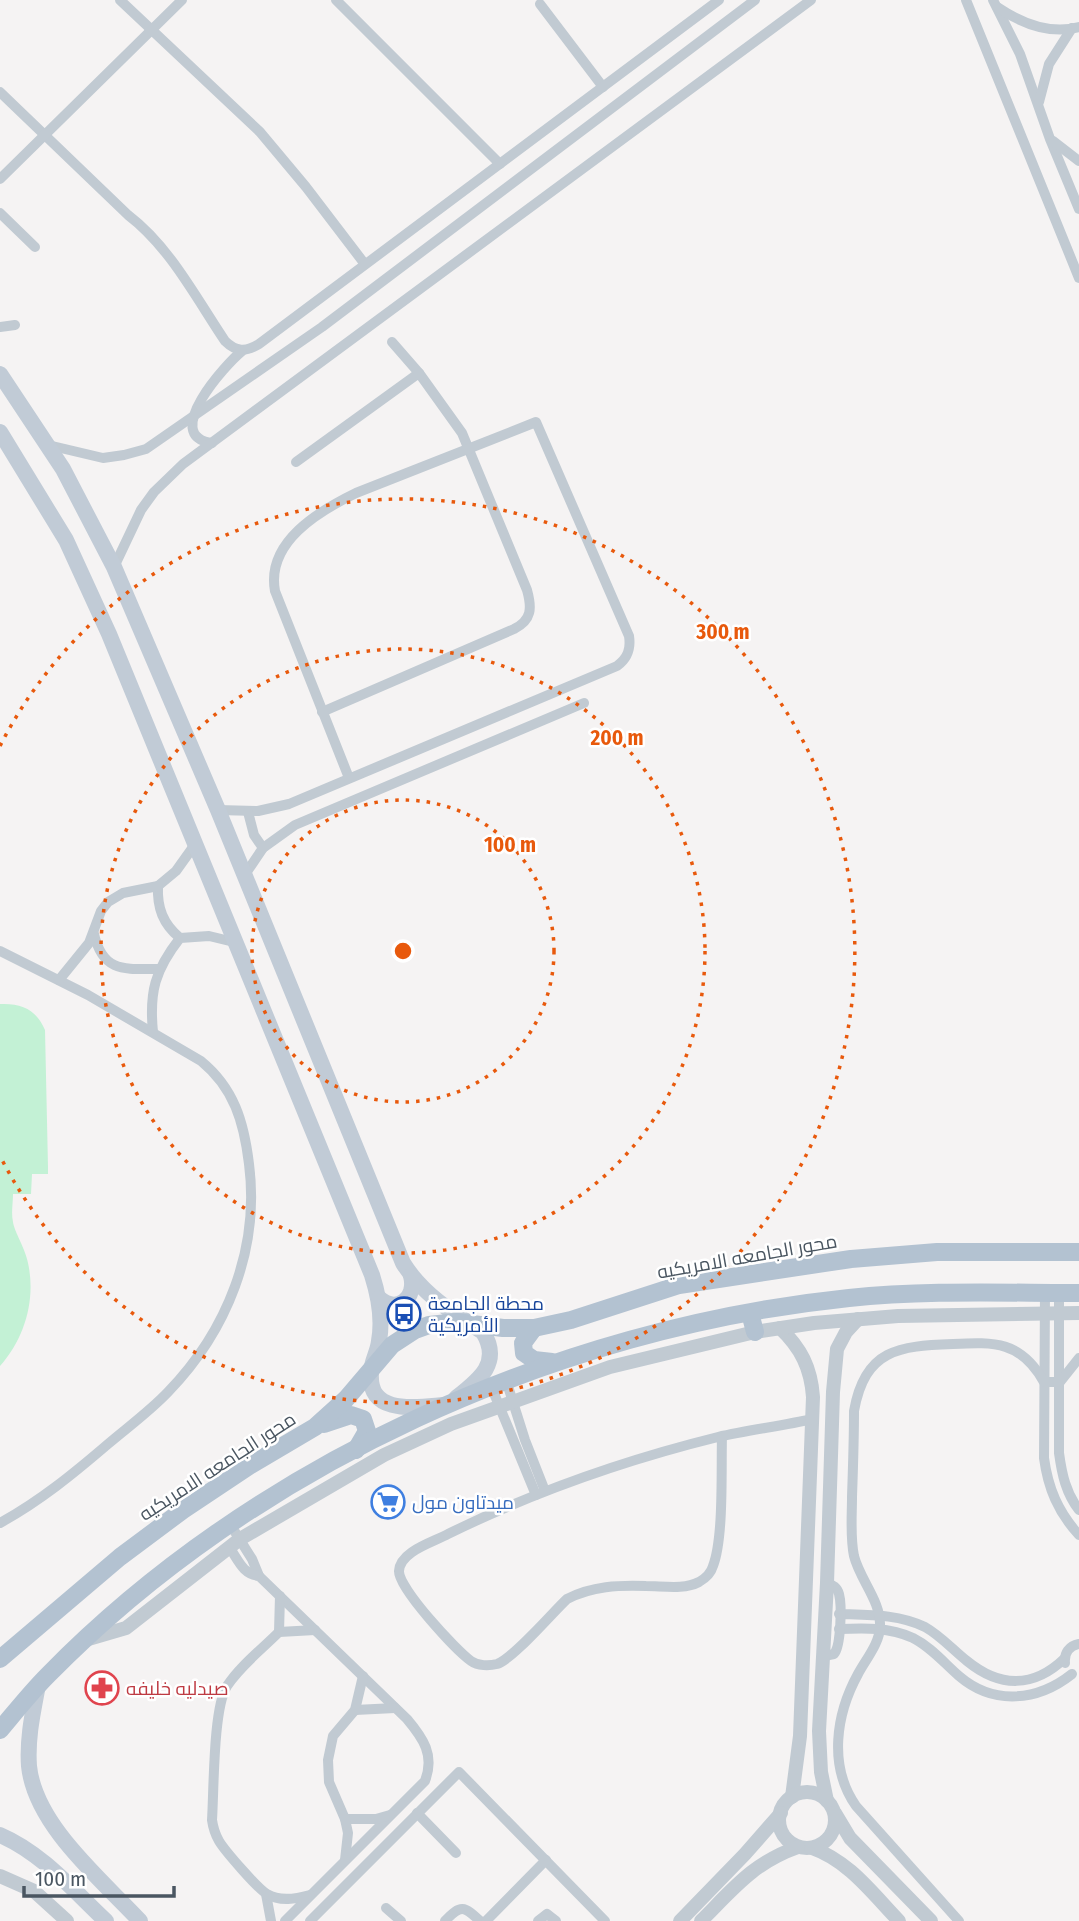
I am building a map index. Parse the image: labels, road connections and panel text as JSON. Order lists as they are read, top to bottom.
{
  "streets": {
    "main road": ["محور الجامعه الامريكيه"]
  },
  "places": {
    "bus stop": ["محطة الجامعة الأمريكية"],
    "supermarket": ["ميدتاون مول"],
    "pharmacy": ["صيدليه خليفه"]
  },
  "scale_bar": "100 m",
  "rings": ["300 m", "200 m", "100 m"]
}
